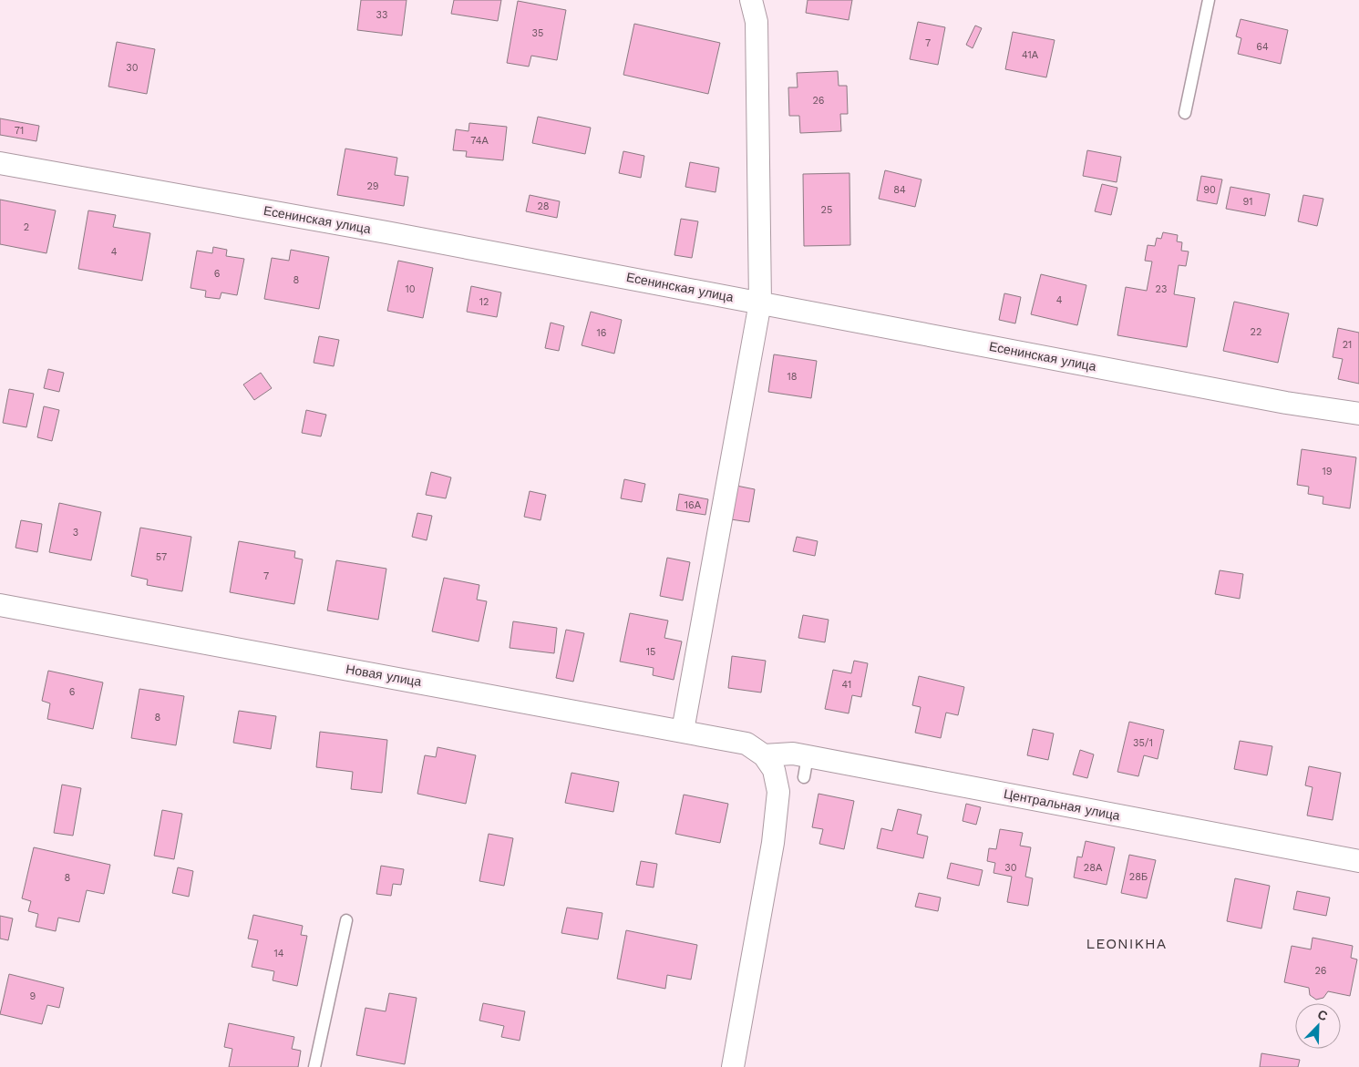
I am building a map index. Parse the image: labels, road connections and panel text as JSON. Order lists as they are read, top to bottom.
{
  "streets": {
    "street": ["Есенинская улица", "Новая улица", "Центральная улица"]
  },
  "crossings": [
    ["Новая улица", "Центральная улица"]
  ],
  "districts": ["LEONIKHA"],
  "house_numbers": [
    "33",
    "35",
    "7",
    "64",
    "41А",
    "30",
    "26",
    "71",
    "74А",
    "29",
    "84",
    "90",
    "91",
    "28",
    "25",
    "2",
    "4",
    "6",
    "8",
    "10",
    "23",
    "4",
    "12",
    "22",
    "16",
    "21",
    "18",
    "19",
    "16А",
    "3",
    "57",
    "7",
    "15",
    "41",
    "6",
    "8",
    "35/1",
    "30",
    "28А",
    "28Б",
    "8",
    "14",
    "26",
    "9"
  ],
  "north": "top right"
}
